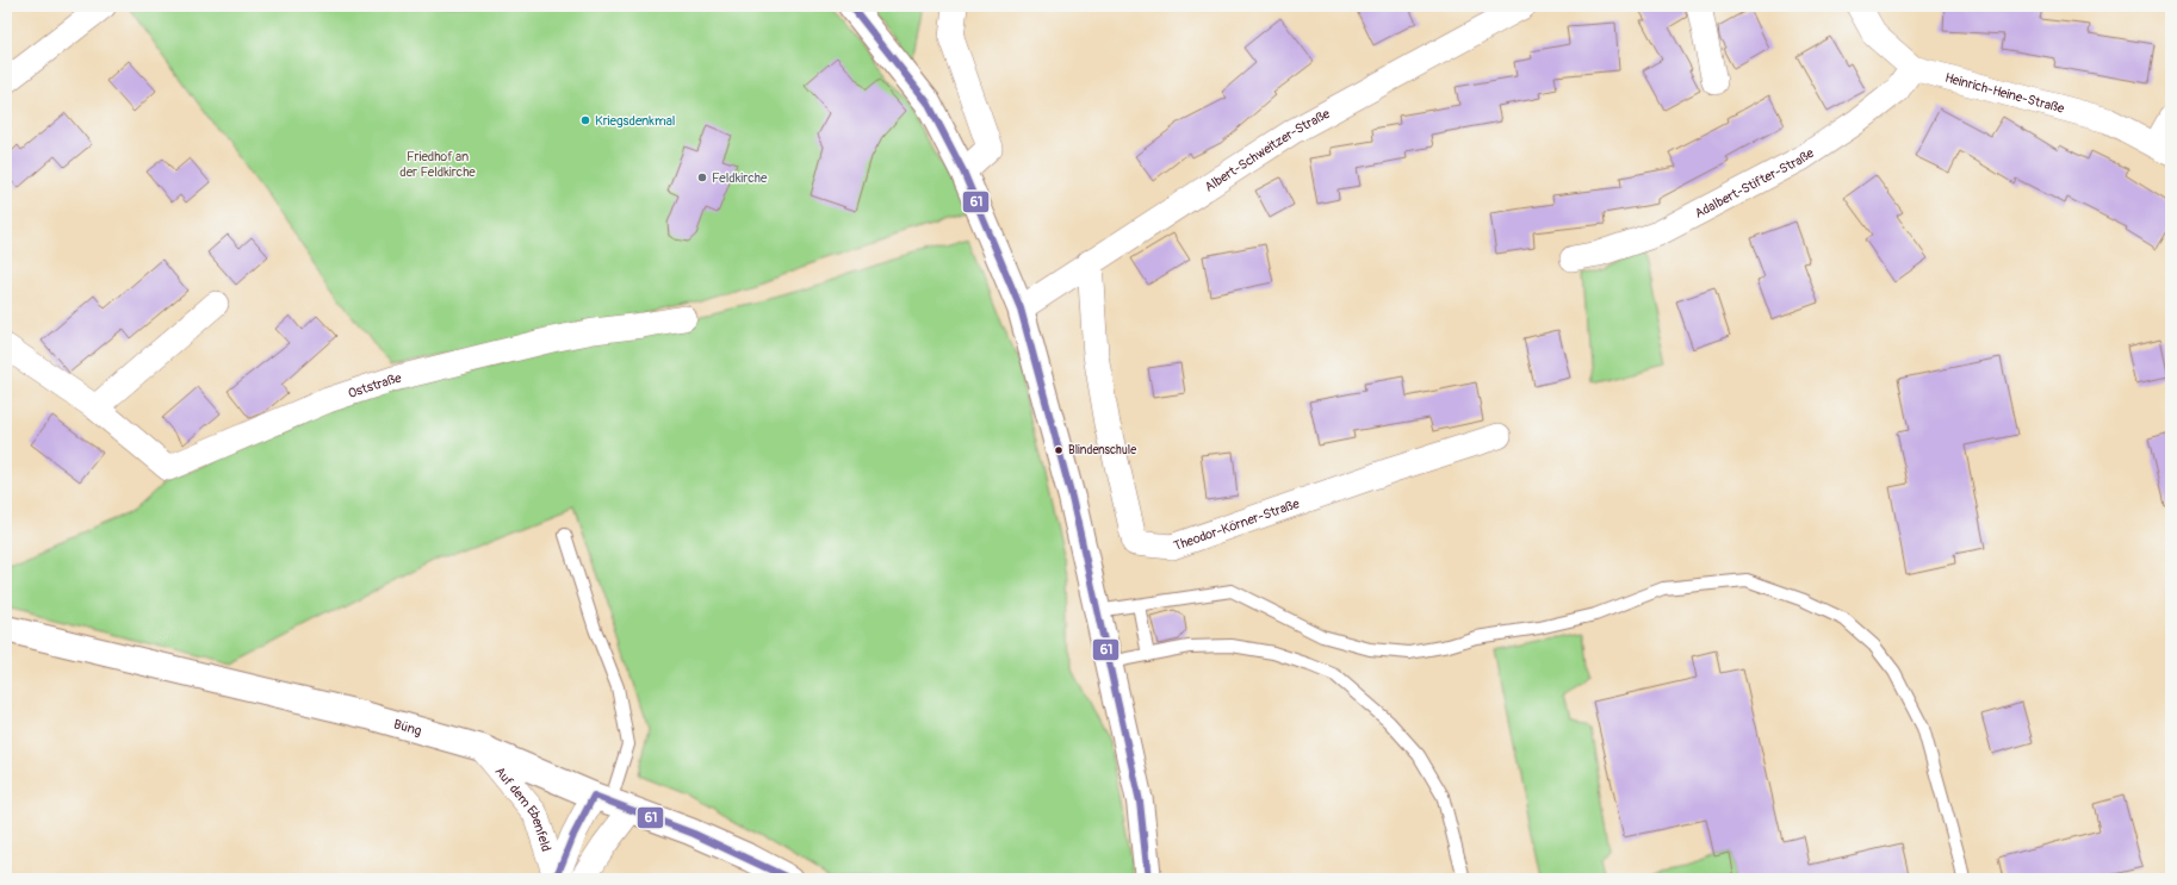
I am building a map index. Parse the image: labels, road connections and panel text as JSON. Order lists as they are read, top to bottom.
{
  "streets": {
    "street": [
      "Heinrich-Heine-Straße",
      "Albert-Schweitzer-Straße",
      "Adalbert-Stifter-Straße",
      "Oststraße",
      "Theodor-Körner-Straße",
      "Büng",
      "Auf dem Ebenfeld"
    ]
  },
  "crossings": [
    ["Heinrich-Heine-Straße", "Adalbert-Stifter-Straße"],
    ["Albert-Schweitzer-Straße", "Theodor-Körner-Straße"],
    ["Büng", "Auf dem Ebenfeld"]
  ],
  "parks": ["Friedhof an der Feldkirche"],
  "places": ["Kriegsdenkmal", "Feldkirche", "Blindenschule"],
  "lines": ["transit line 61"]
}
